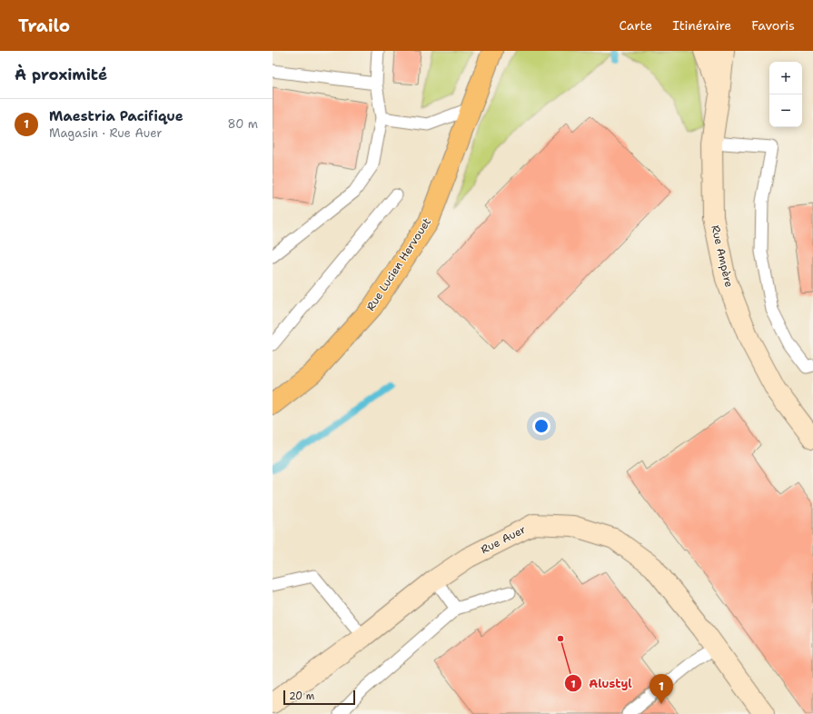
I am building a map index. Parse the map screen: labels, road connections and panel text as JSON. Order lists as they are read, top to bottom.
{
  "streets": {
    "main road": ["Rue Lucien Hervouet"],
    "street": ["Rue Ampère", "Rue Auer"]
  },
  "places": ["Alustyl"],
  "scale_bar": "20 m",
  "page": {
    "header": "Trailo",
    "nav": ["Carte", "Itinéraire", "Favoris"],
    "heading": "À proximité",
    "map_buttons": ["+", "−"],
    "list": [
      {
        "mark": "1",
        "name": "Maestria Pacifique",
        "note": "Magasin · Rue Auer",
        "value": "80 m"
      }
    ],
    "pins": "1",
    "scale": "20 m"
  }
}
